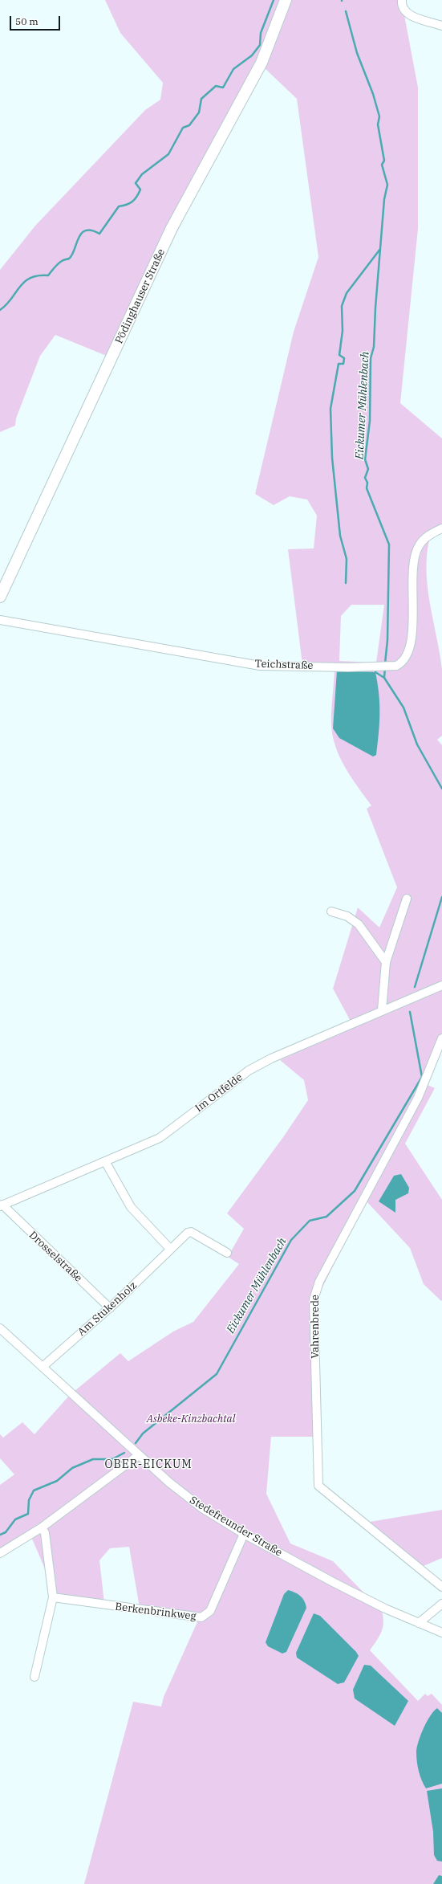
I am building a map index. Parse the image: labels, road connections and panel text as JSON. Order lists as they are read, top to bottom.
{
  "streets": {
    "street": [
      "Pödinghauser Straße",
      "Teichstraße",
      "Im Ortfelde",
      "Drosselstraße",
      "Am Stukenholz",
      "Vahrenbrede",
      "Stedefreunder Straße",
      "Berkenbrinkweg"
    ]
  },
  "crossings": [
    ["Im Ortfelde", "Drosselstraße"],
    ["Drosselstraße", "Am Stukenholz"],
    ["Am Stukenholz", "Stedefreunder Straße"],
    ["Stedefreunder Straße", "Berkenbrinkweg"]
  ],
  "districts": ["OBER-EICKUM"],
  "water": ["Eickumer Mühlenbach"],
  "parks": ["Asbeke-Kinzbachtal"],
  "scale_bar": "50 m"
}
